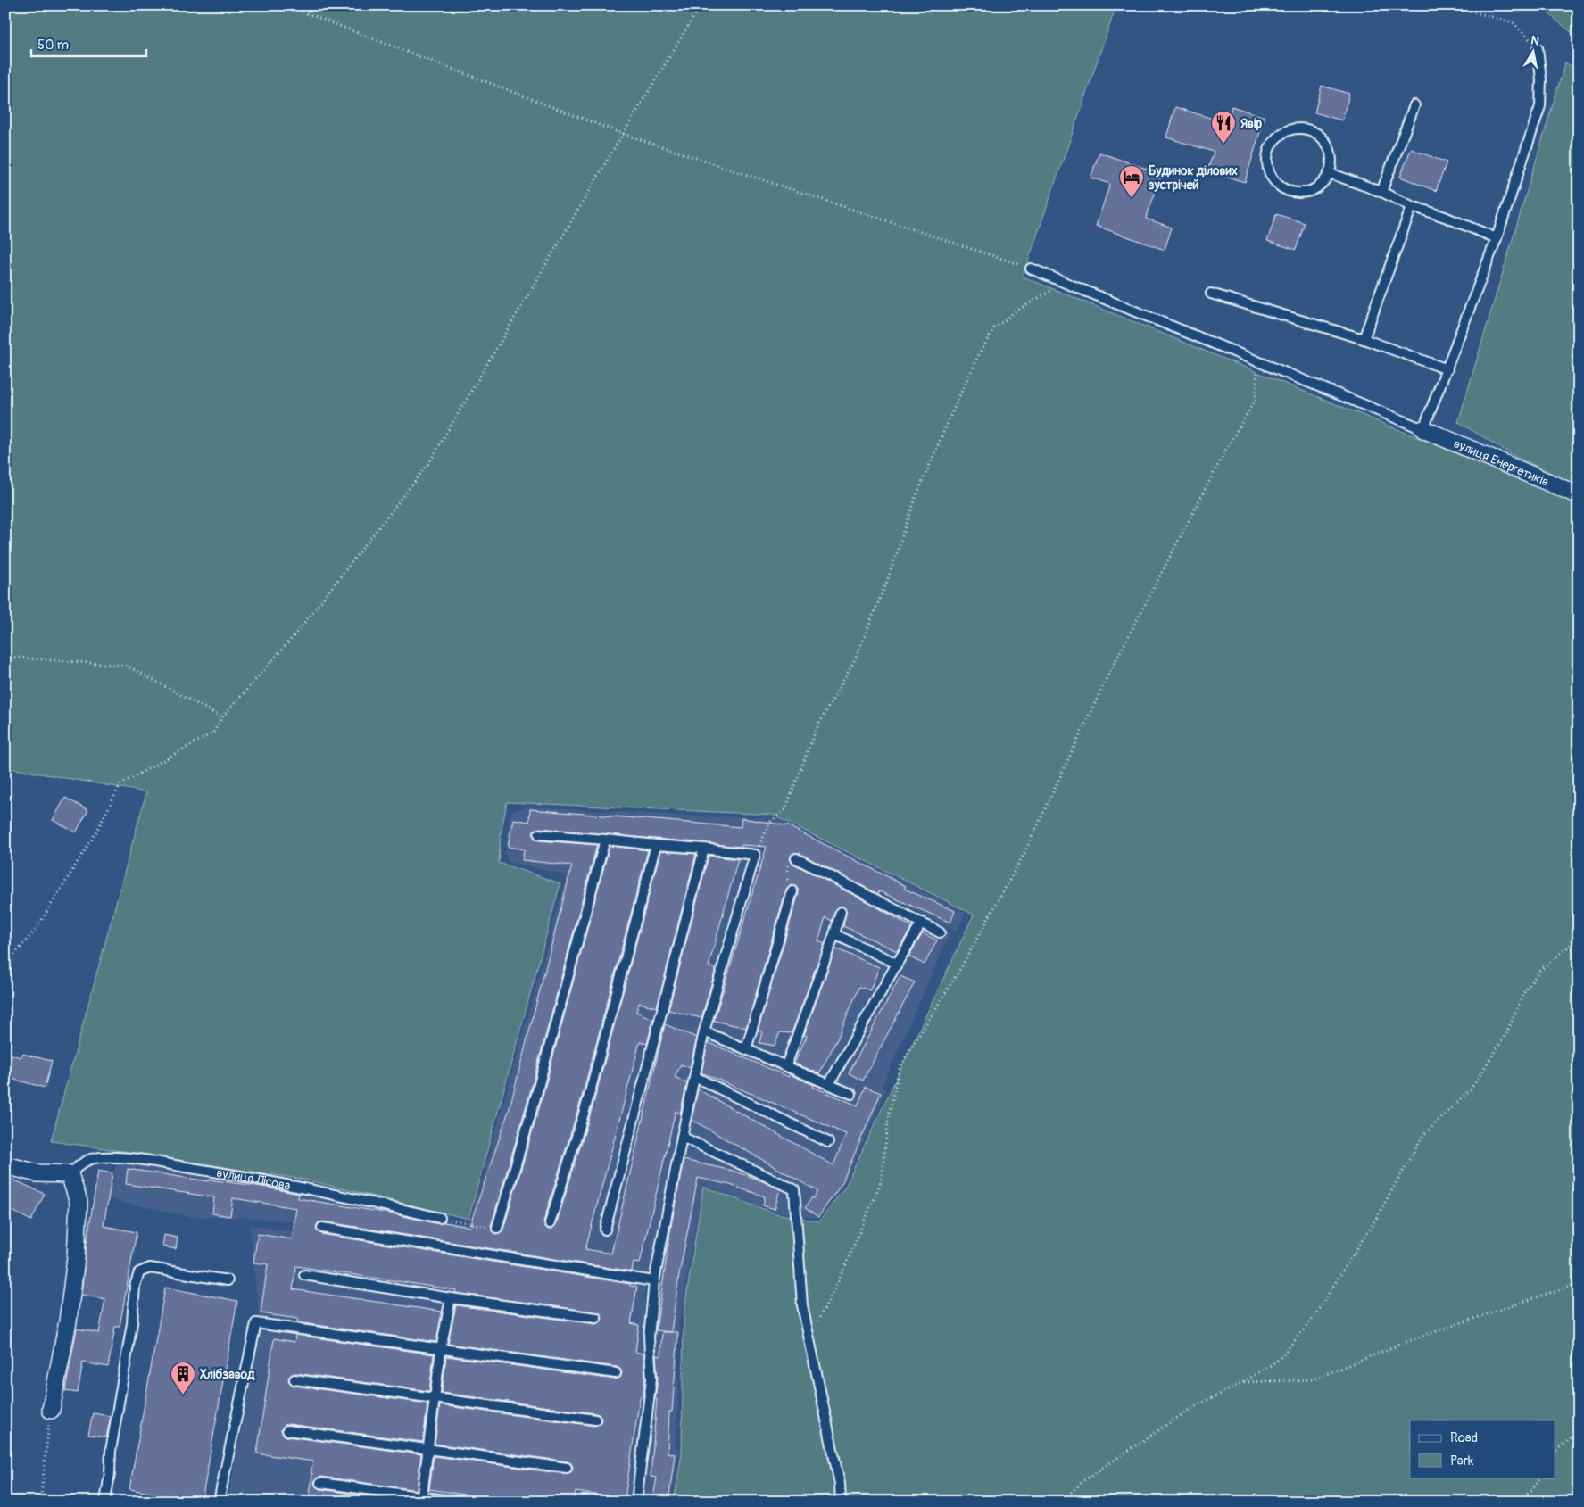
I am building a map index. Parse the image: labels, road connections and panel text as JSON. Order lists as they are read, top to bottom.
{
  "streets": {
    "street": ["вулиця Енергетиків"],
    "lane": ["вулиця Лісова"]
  },
  "places": {
    "restaurant": ["Явір"],
    "hotel": ["Будинок ділових зустрічей"],
    "building": ["Хлібзавод"]
  },
  "legend": ["Road", "Park"],
  "scale_bar": "50 m",
  "north": "top"
}
